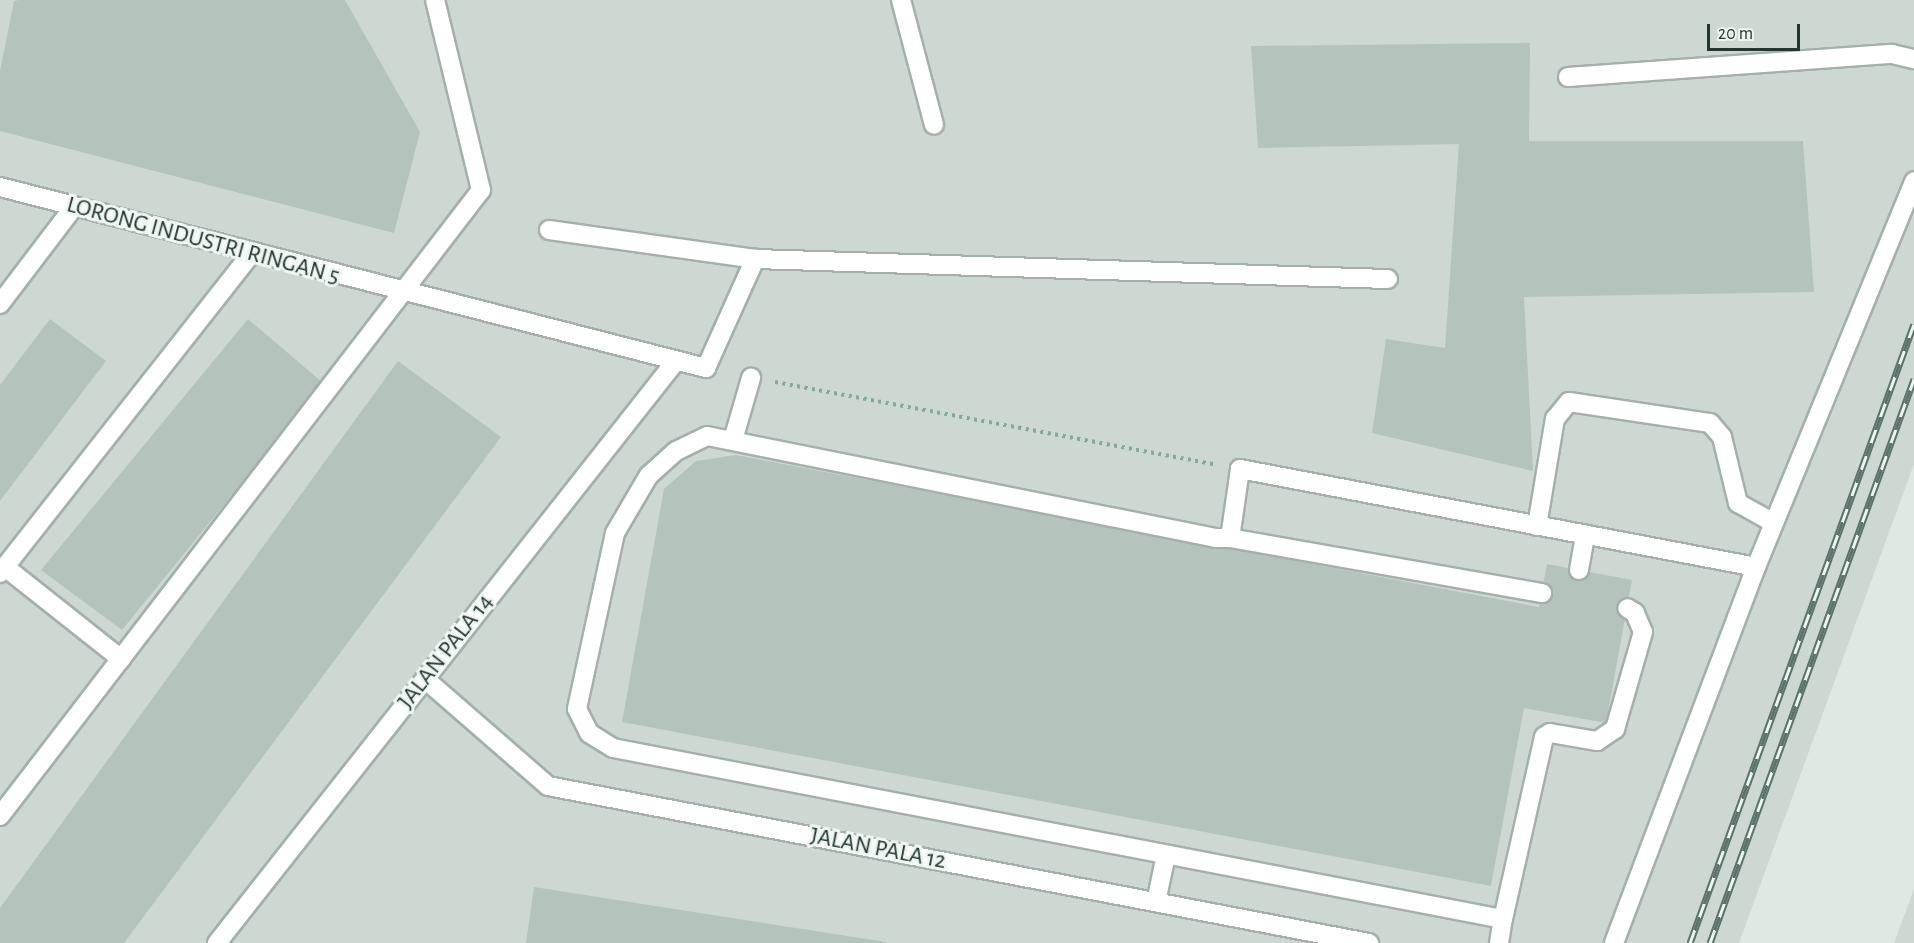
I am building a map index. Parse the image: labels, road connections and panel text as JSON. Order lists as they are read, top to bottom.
{
  "streets": {
    "street": ["LORONG INDUSTRI RINGAN 5", "JALAN PALA 14", "JALAN PALA 12"]
  },
  "crossings": [
    ["LORONG INDUSTRI RINGAN 5", "JALAN PALA 14"],
    ["JALAN PALA 14", "JALAN PALA 12"]
  ],
  "scale_bar": "20 m"
}
